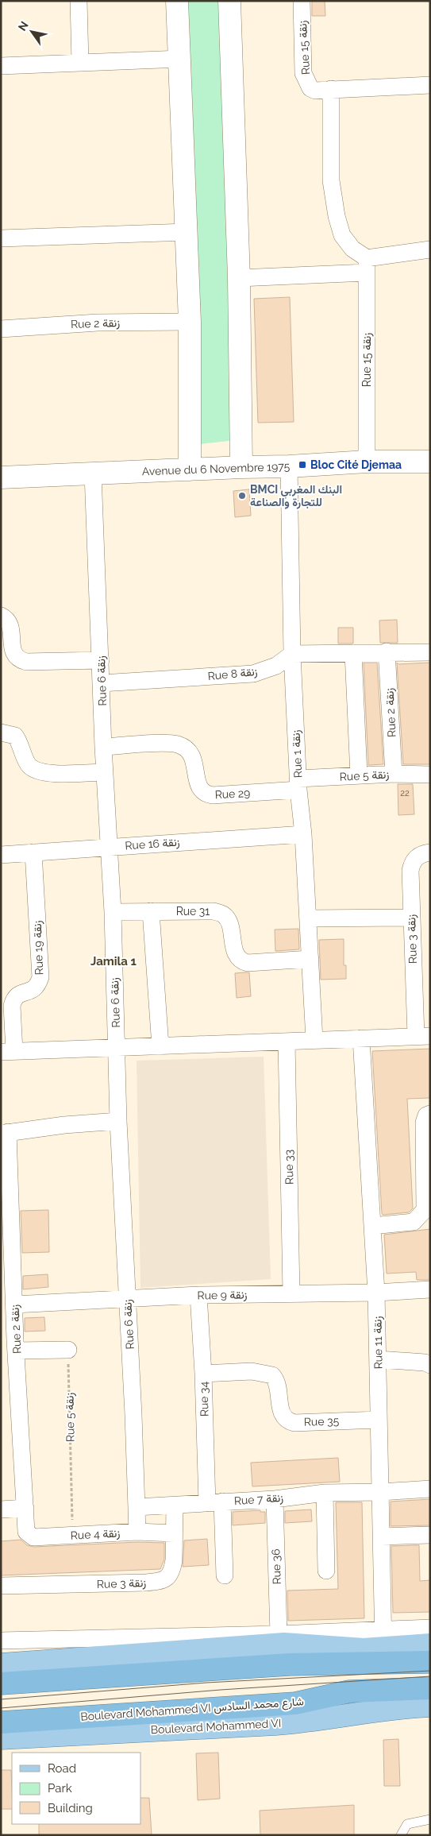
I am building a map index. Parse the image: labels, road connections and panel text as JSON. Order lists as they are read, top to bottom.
{
  "streets": {
    "highway": ["Boulevard Mohammed VI شارع محمد السادس"],
    "main road": ["Boulevard Mohammed VI"],
    "street": [
      "Rue 15 زنقة",
      "Rue 2 زنقة",
      "Avenue du 6 Novembre 1975",
      "Rue 8 زنقة",
      "Rue 6 زنقة",
      "Rue 1 زنقة",
      "Rue 5 زنقة",
      "Rue 29",
      "Rue 16 زنقة",
      "Rue 31",
      "Rue 3 زنقة",
      "Rue 19 زنقة",
      "Rue 33",
      "Rue 9 زنقة",
      "Rue 11 زنقة",
      "Rue 34",
      "Rue 35",
      "Rue 7 زنقة",
      "Rue 4 زنقة",
      "Rue 36"
    ]
  },
  "crossings": [
    ["Rue 15 زنقة", "Avenue du 6 Novembre 1975"],
    ["Rue 2 زنقة", "Rue 5 زنقة"],
    ["Rue 2 زنقة", "Rue 9 زنقة"],
    ["Rue 2 زنقة", "Rue 4 زنقة"],
    ["Avenue du 6 Novembre 1975", "Rue 6 زنقة"],
    ["Avenue du 6 Novembre 1975", "Rue 1 زنقة"],
    ["Rue 8 زنقة", "Rue 6 زنقة"],
    ["Rue 8 زنقة", "Rue 1 زنقة"],
    ["Rue 6 زنقة", "Rue 29"],
    ["Rue 6 زنقة", "Rue 16 زنقة"],
    ["Rue 6 زنقة", "Rue 31"],
    ["Rue 6 زنقة", "Rue 9 زنقة"],
    ["Rue 6 زنقة", "Rue 7 زنقة"],
    ["Rue 6 زنقة", "Rue 4 زنقة"],
    ["Rue 1 زنقة", "Rue 5 زنقة"],
    ["Rue 1 زنقة", "Rue 29"],
    ["Rue 1 زنقة", "Rue 16 زنقة"],
    ["Rue 1 زنقة", "Rue 31"],
    ["Rue 5 زنقة", "Rue 29"],
    ["Rue 5 زنقة", "Rue 4 زنقة"],
    ["Rue 16 زنقة", "Rue 19 زنقة"],
    ["Rue 3 زنقة", "Rue 7 زنقة"],
    ["Rue 3 زنقة", "Rue 4 زنقة"],
    ["Rue 33", "Rue 9 زنقة"],
    ["Rue 9 زنقة", "Rue 11 زنقة"],
    ["Rue 9 زنقة", "Rue 34"],
    ["Rue 11 زنقة", "Rue 35"],
    ["Rue 11 زنقة", "Rue 7 زنقة"],
    ["Rue 34", "Rue 35"],
    ["Rue 34", "Rue 7 زنقة"],
    ["Rue 7 زنقة", "Rue 36"]
  ],
  "districts": ["Jamila 1"],
  "places": {
    "transit": ["Bloc Cité Djemaa"],
    "other": ["BMCI البنك المغربي للتجارة والصناعة"]
  },
  "house_numbers": ["22"],
  "legend": ["Road", "Park", "Building"],
  "north": "top left"
}
